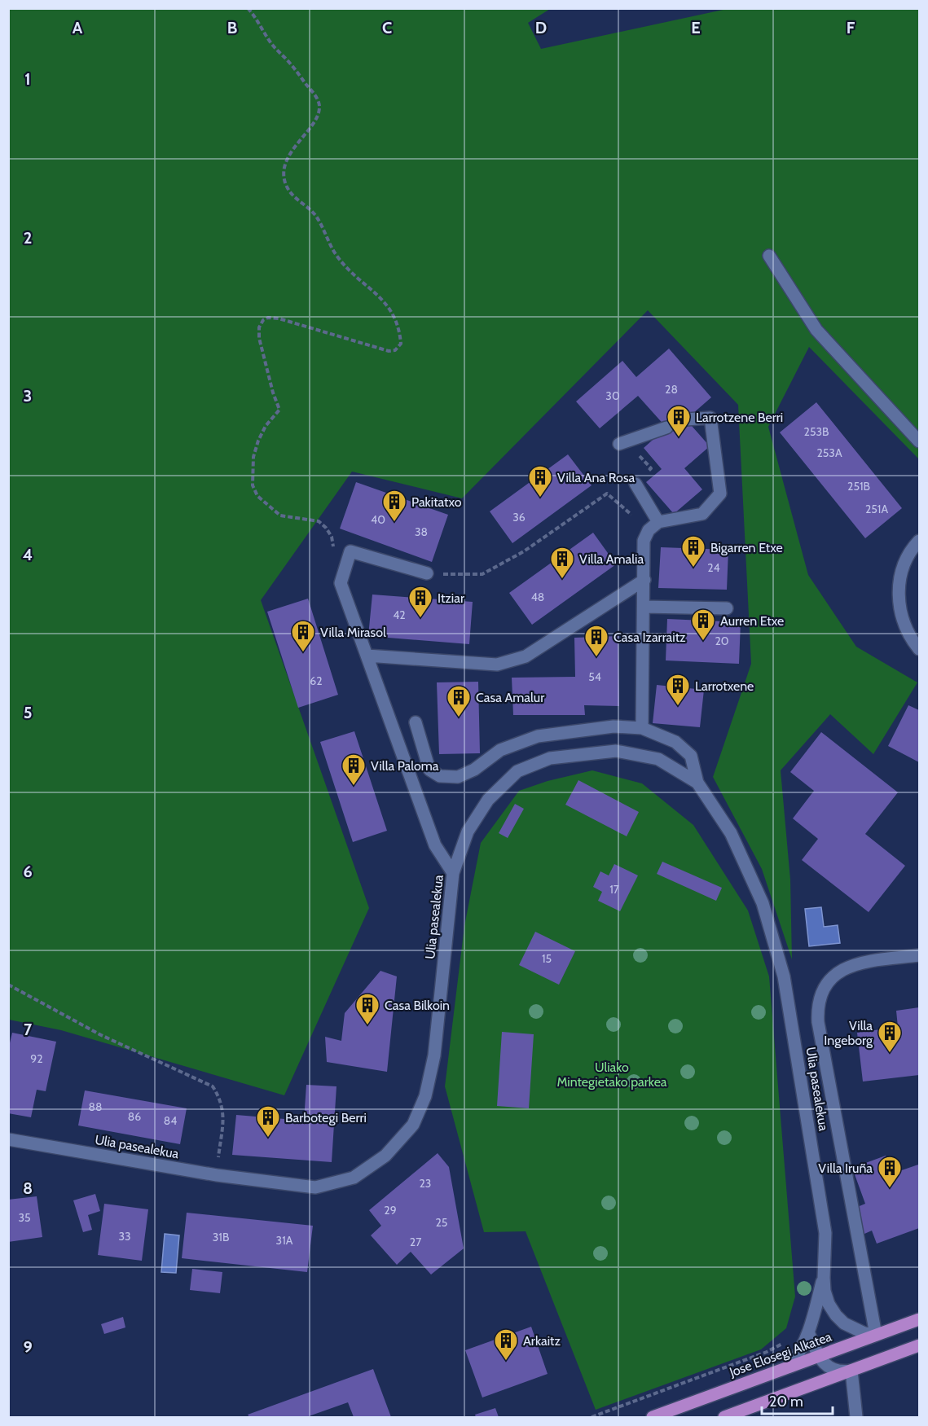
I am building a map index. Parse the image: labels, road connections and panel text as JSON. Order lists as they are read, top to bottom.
{
  "streets": {
    "main road": ["Jose Elosegi Alkatea"],
    "street": ["Ulia pasealekua"]
  },
  "crossings": [
    ["Ulia pasealekua", "Jose Elosegi Alkatea"]
  ],
  "parks": ["Uliako Mintegietako parkea"],
  "places": {
    "building": [
      "Larrotzene Berri",
      "Villa Ana Rosa",
      "Pakitatxo",
      "Bigarren Etxe",
      "Villa Amalia",
      "Itziar",
      "Aurren Etxe",
      "Villa Mirasol",
      "Casa Izarraitz",
      "Larrotxene",
      "Casa Amalur",
      "Villa Paloma",
      "Casa Bilkoin",
      "Villa Ingeborg",
      "Barbotegi Berri",
      "Villa Iruña",
      "Arkaitz"
    ]
  },
  "house_numbers": [
    "28",
    "30",
    "253B",
    "253A",
    "251B",
    "251A",
    "36",
    "40",
    "38",
    "24",
    "48",
    "42",
    "20",
    "54",
    "62",
    "17",
    "15",
    "92",
    "88",
    "86",
    "84",
    "23",
    "29",
    "35",
    "25",
    "33",
    "31B",
    "31A",
    "27"
  ],
  "scale_bar": "20 m",
  "grid": {
    "columns": [
      "A",
      "B",
      "C",
      "D",
      "E",
      "F"
    ],
    "rows": [
      "1",
      "2",
      "3",
      "4",
      "5",
      "6",
      "7",
      "8",
      "9"
    ]
  }
}
